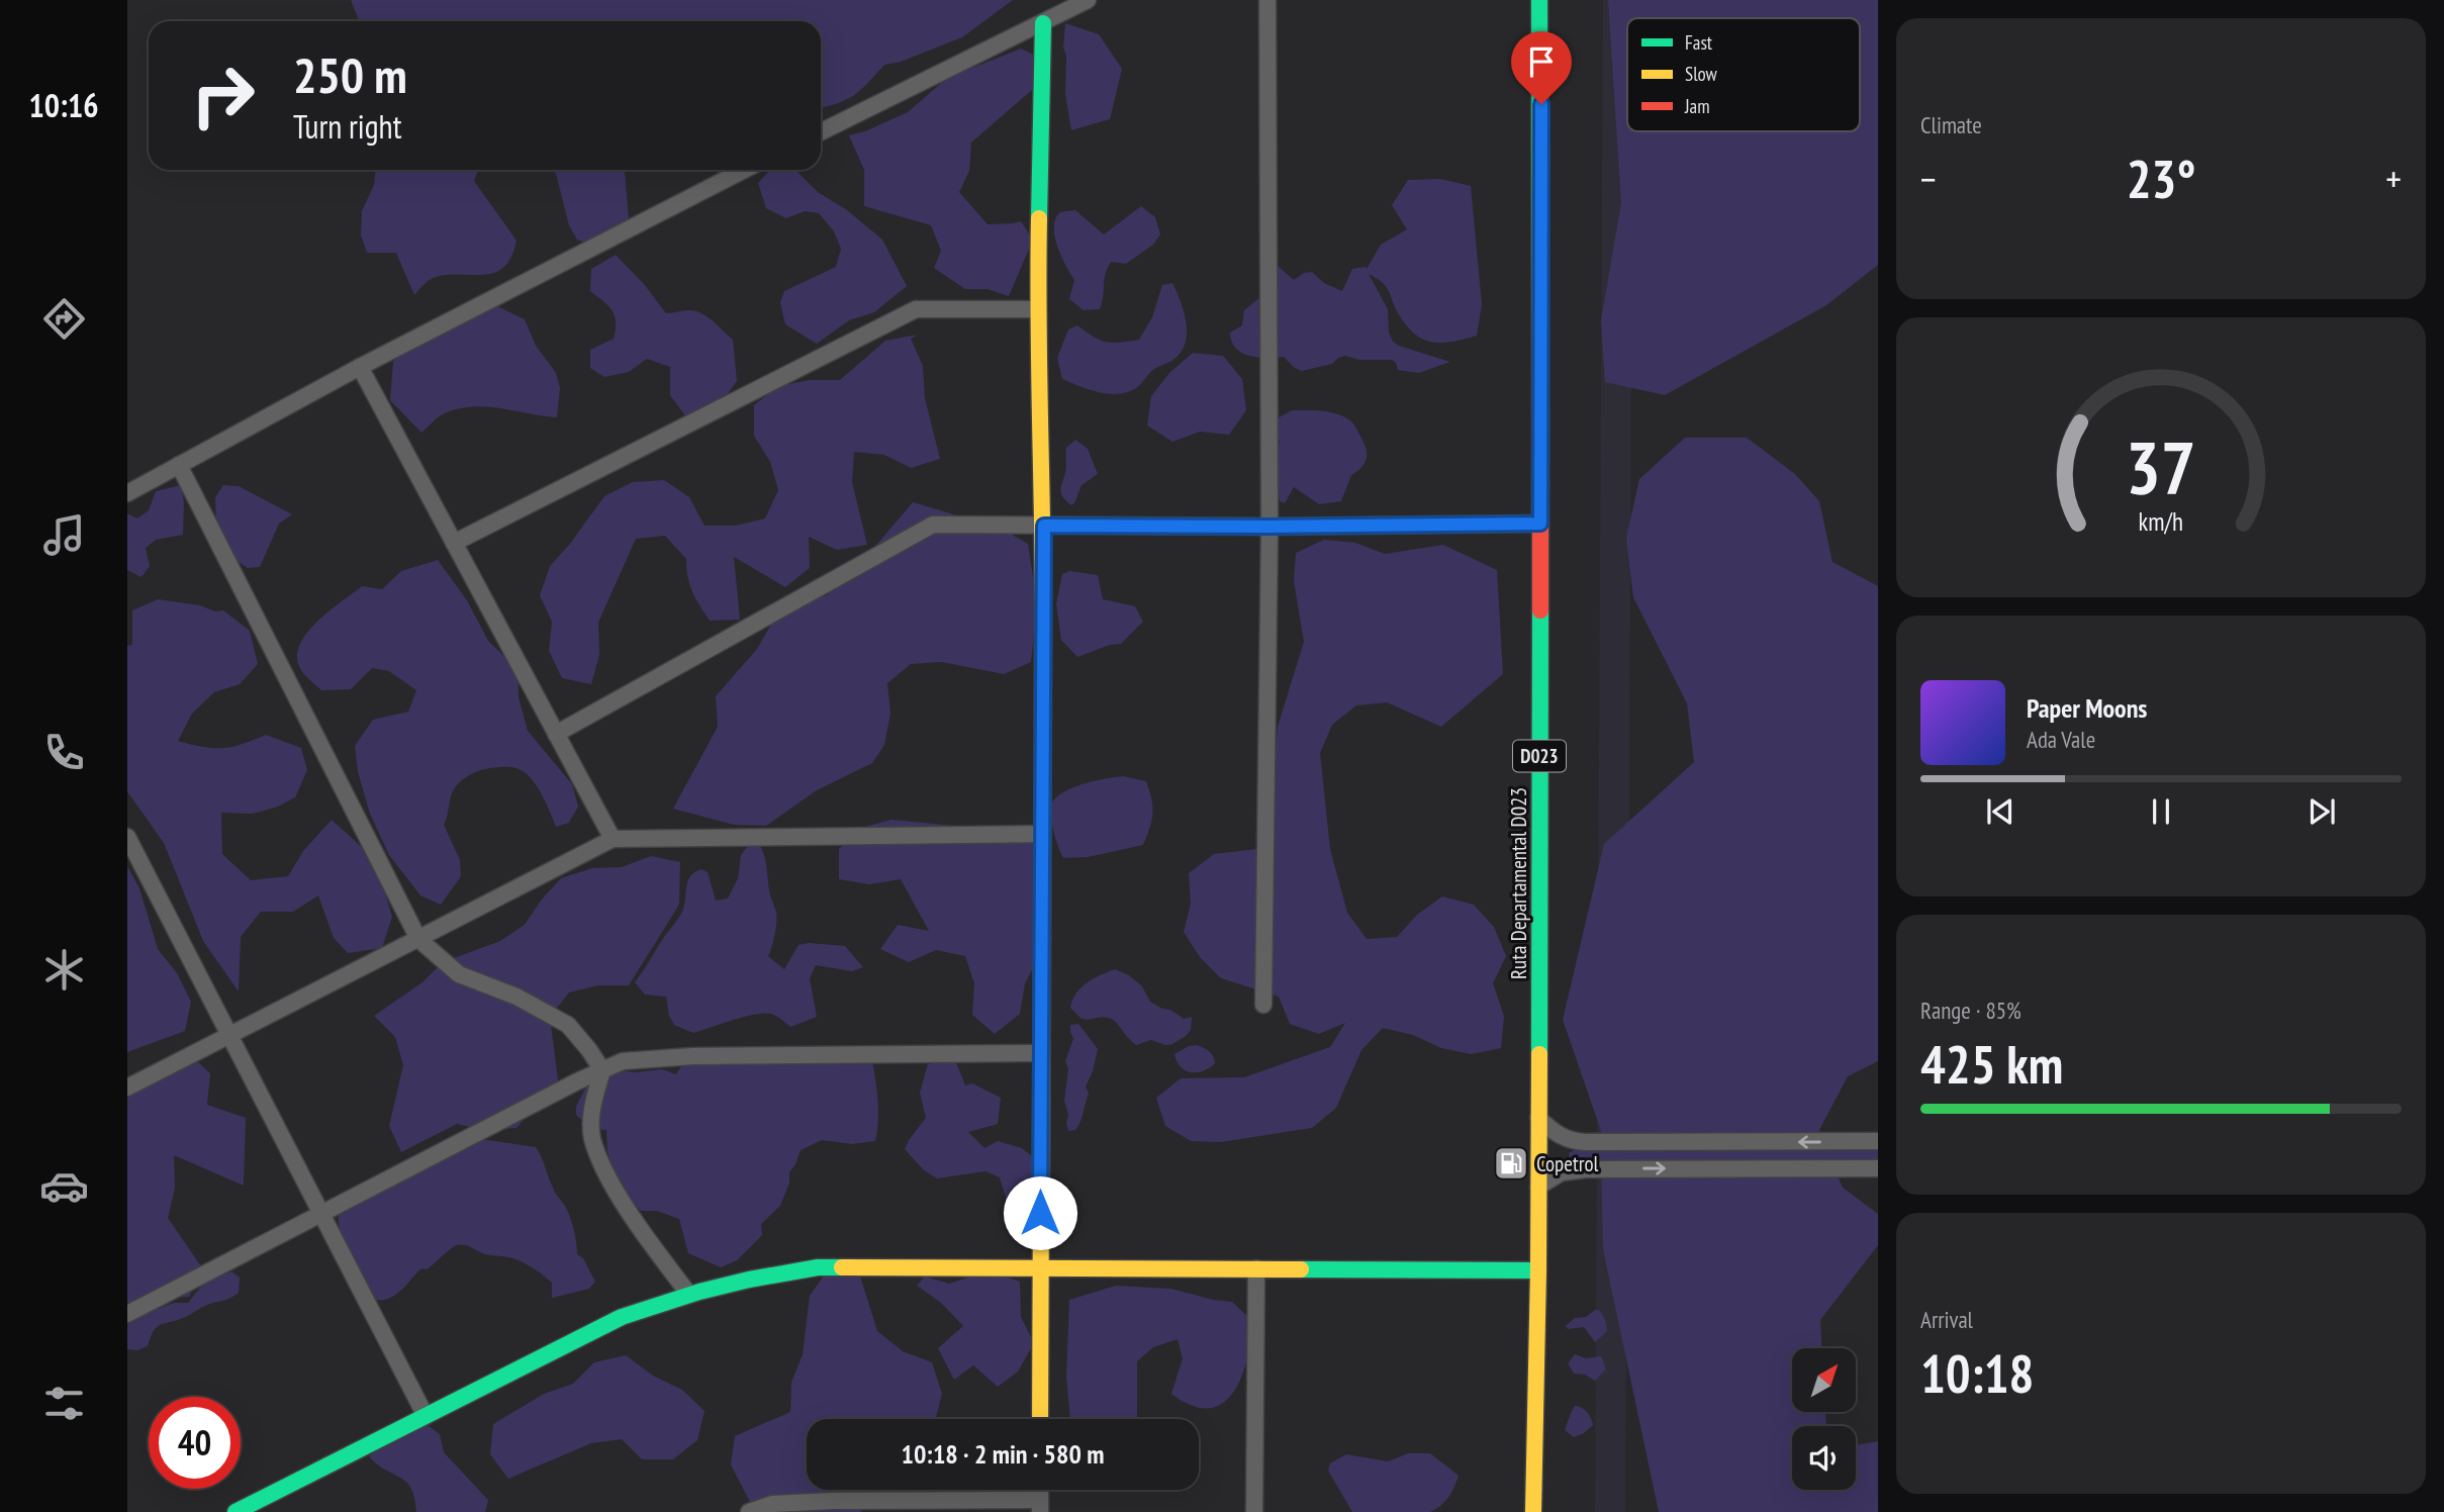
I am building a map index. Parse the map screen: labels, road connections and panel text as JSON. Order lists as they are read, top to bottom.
{
  "streets": {
    "street": ["D023", "Ruta Departamental D023"]
  },
  "places": {
    "fuel station": ["Copetrol"]
  },
  "legend": ["Fast", "Slow", "Jam"],
  "north": "top right",
  "page": {
    "tabs": "10:16",
    "tile": [
      "Climate",
      ["Range · 85%", "425 km"],
      ["Arrival", "10:18"]
    ],
    "turn": ["250 m", "Turn right"],
    "heat": ["−", "23°", "+"],
    "song": ["Paper Moons", "Ada Vale"],
    "limit": "40",
    "trip": "10:18 · 2 min · 580 m",
    "gauge": ["37", "km/h"]
  }
}
